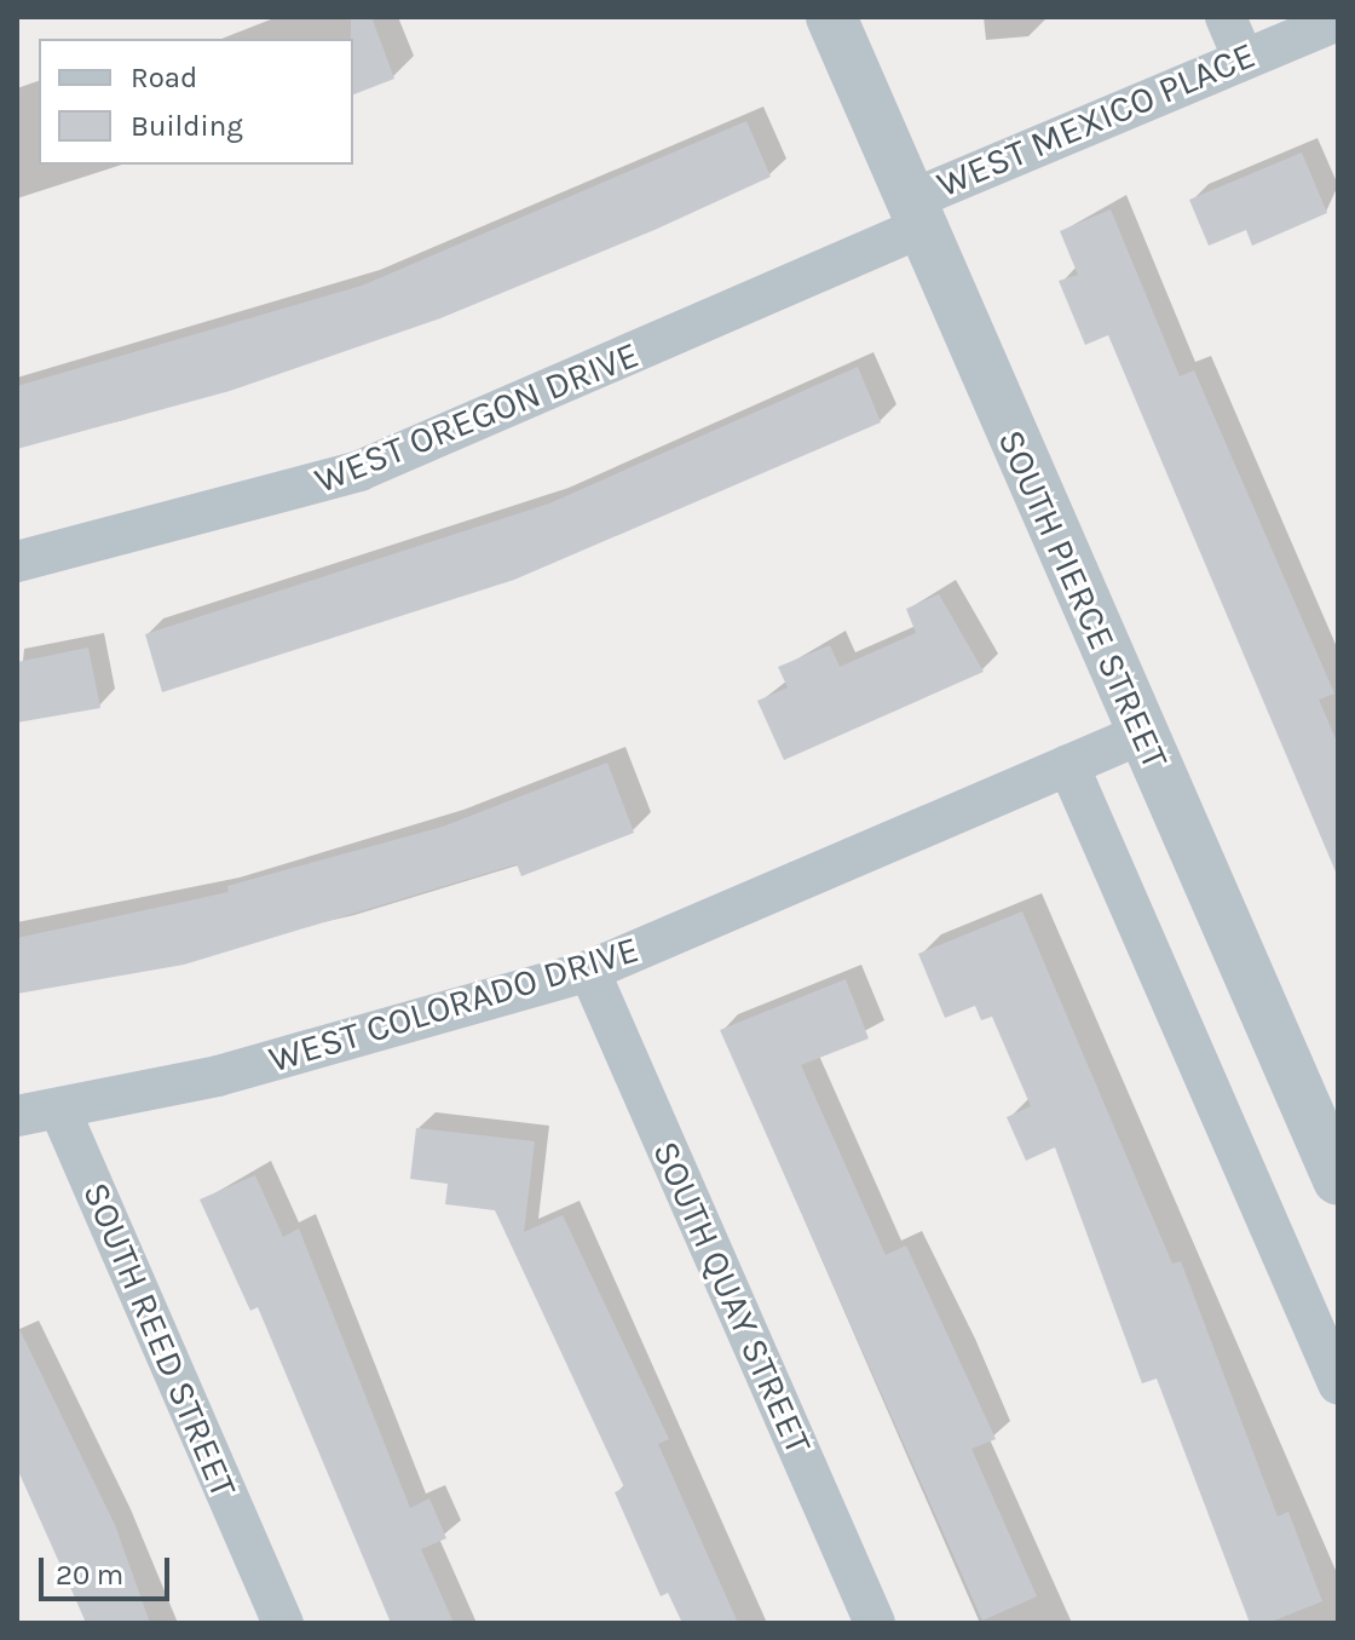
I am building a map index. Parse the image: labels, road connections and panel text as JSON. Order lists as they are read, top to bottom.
{
  "streets": {
    "street": [
      "WEST MEXICO PLACE",
      "WEST OREGON DRIVE",
      "SOUTH PIERCE STREET",
      "WEST COLORADO DRIVE",
      "SOUTH QUAY STREET",
      "SOUTH REED STREET"
    ]
  },
  "crossings": [
    ["WEST MEXICO PLACE", "WEST OREGON DRIVE"],
    ["WEST MEXICO PLACE", "SOUTH PIERCE STREET"],
    ["WEST OREGON DRIVE", "SOUTH PIERCE STREET"],
    ["SOUTH PIERCE STREET", "WEST COLORADO DRIVE"],
    ["WEST COLORADO DRIVE", "SOUTH QUAY STREET"],
    ["WEST COLORADO DRIVE", "SOUTH REED STREET"]
  ],
  "legend": ["Road", "Building"],
  "scale_bar": "20 m"
}
